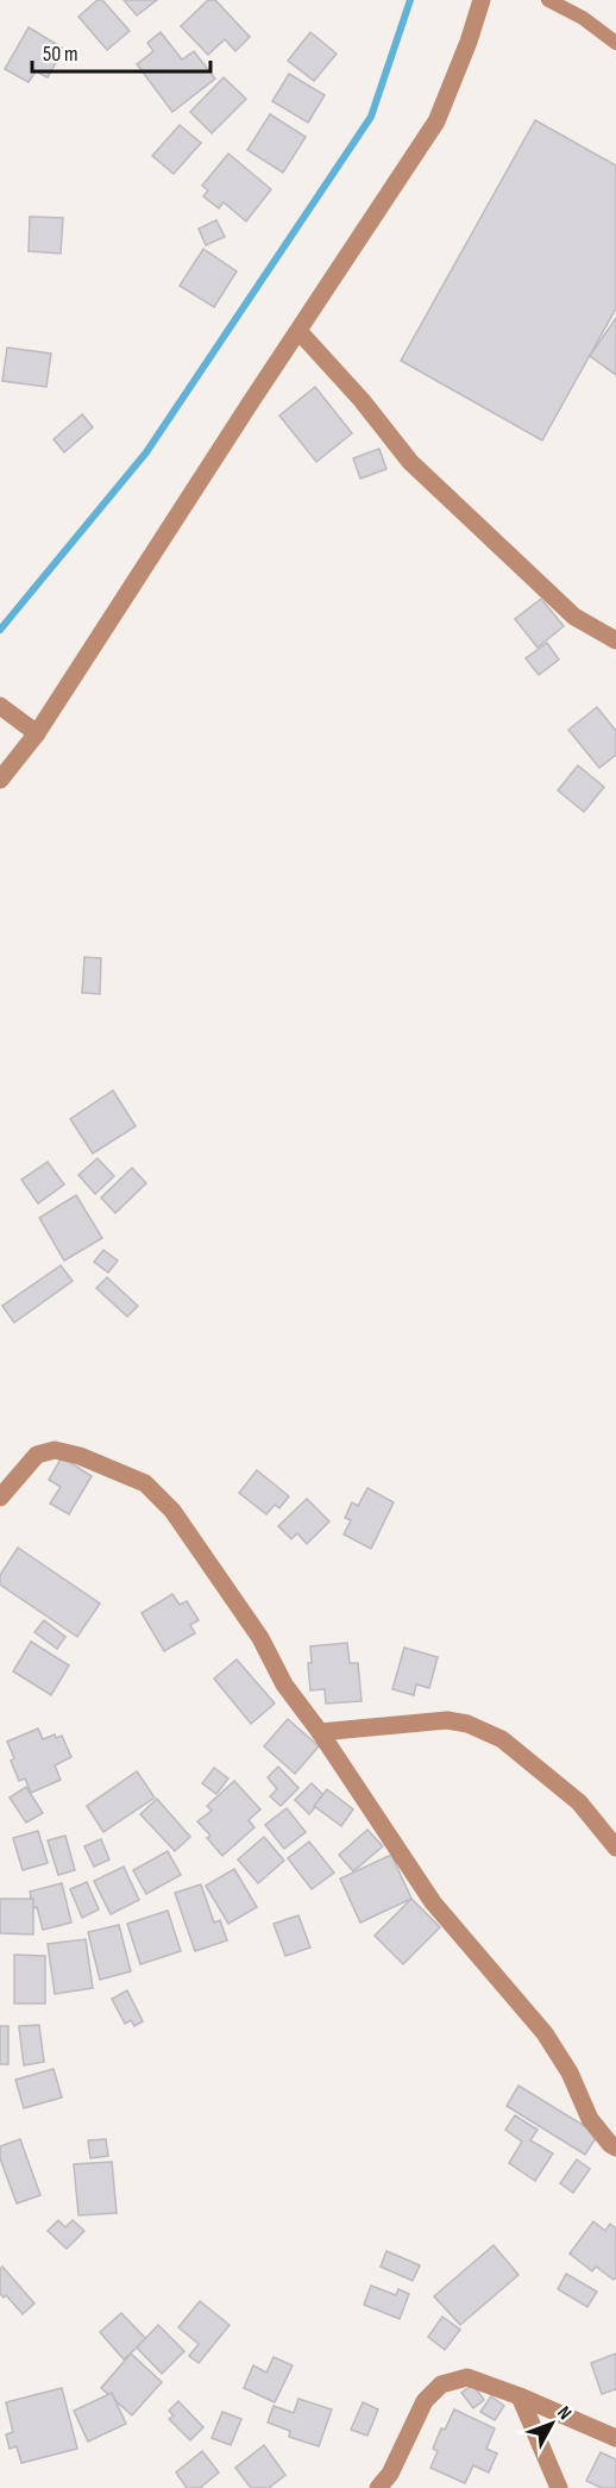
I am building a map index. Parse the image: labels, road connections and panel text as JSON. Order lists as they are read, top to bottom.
{
  "scale_bar": "50 m",
  "north": "top right"
}
